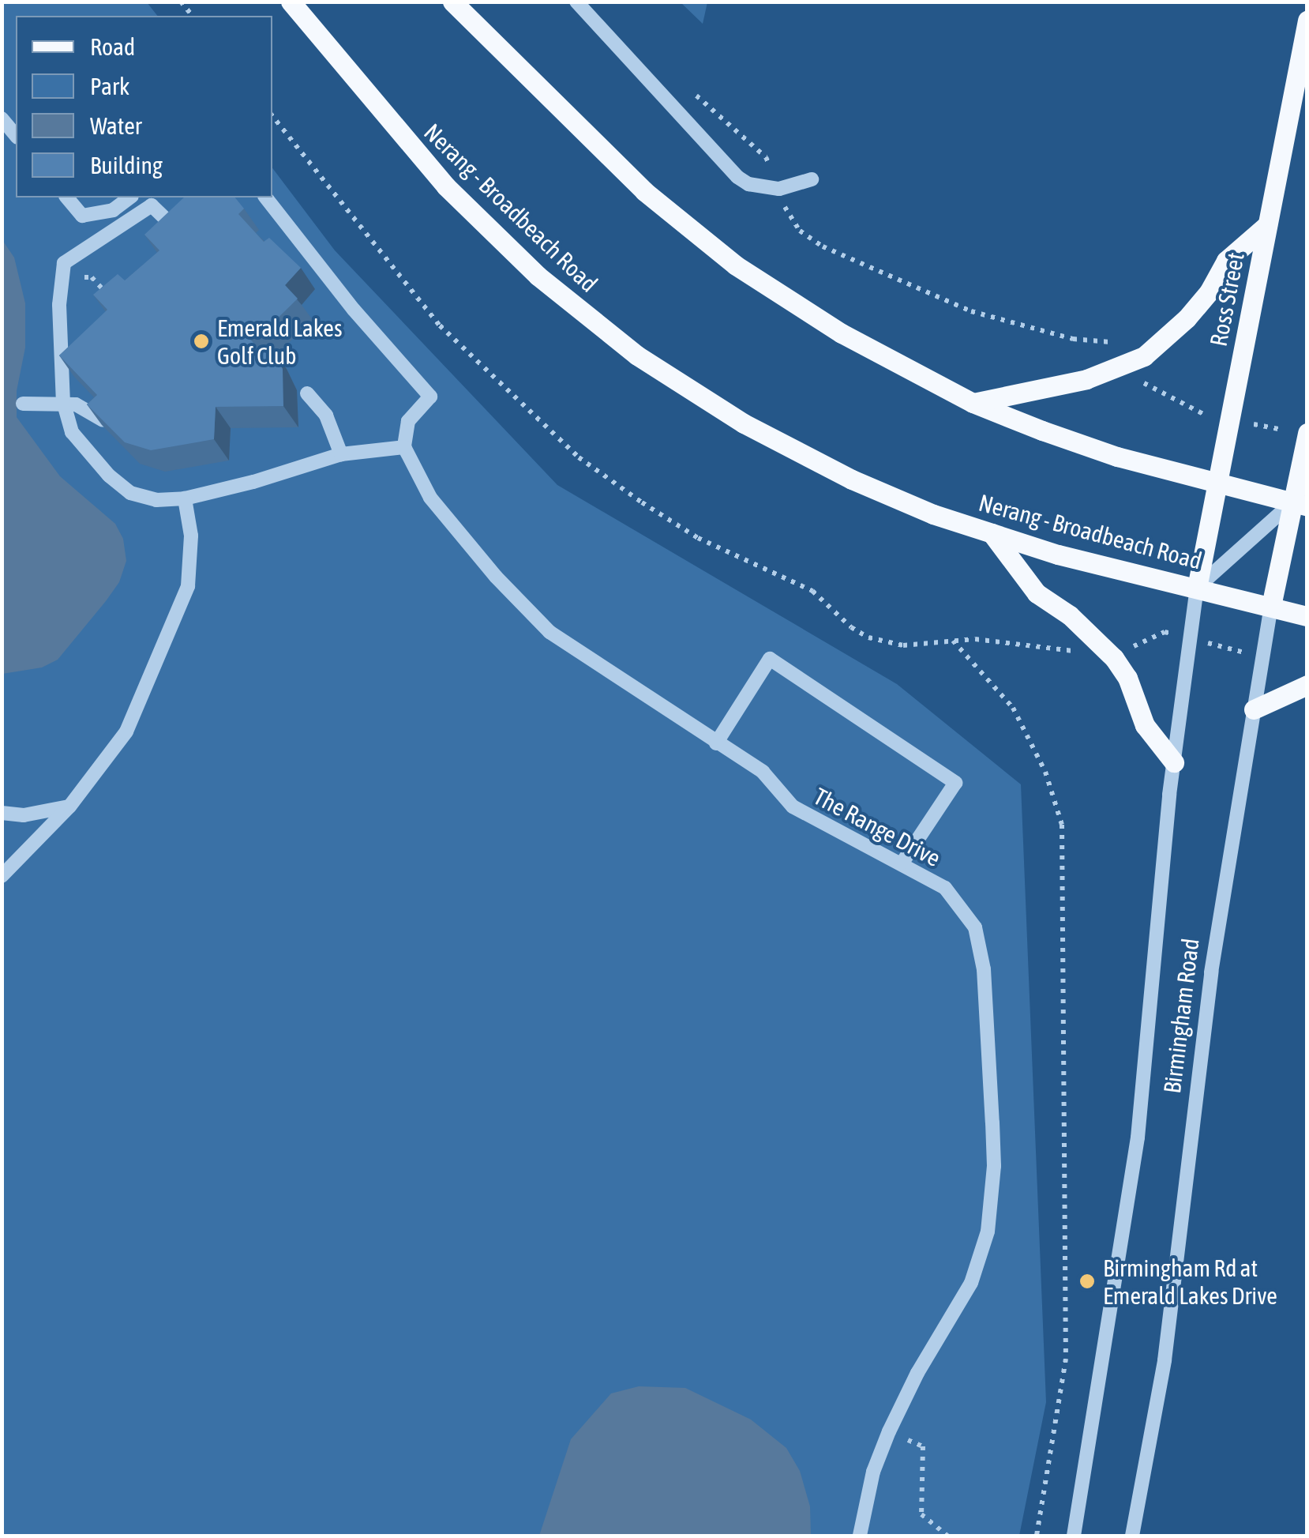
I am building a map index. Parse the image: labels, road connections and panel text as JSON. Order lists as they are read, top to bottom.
{
  "streets": {
    "main road": ["Nerang - Broadbeach Road", "Ross Street", "Birmingham Road"],
    "street": ["The Range Drive"]
  },
  "crossings": [
    ["Nerang - Broadbeach Road", "Ross Street"],
    ["Nerang - Broadbeach Road", "Birmingham Road"],
    ["Ross Street", "Birmingham Road"]
  ],
  "places": ["Emerald Lakes Golf Club", "Birmingham Rd at Emerald Lakes Drive"],
  "legend": [
    "Road",
    "Park",
    "Water",
    "Building"
  ]
}
